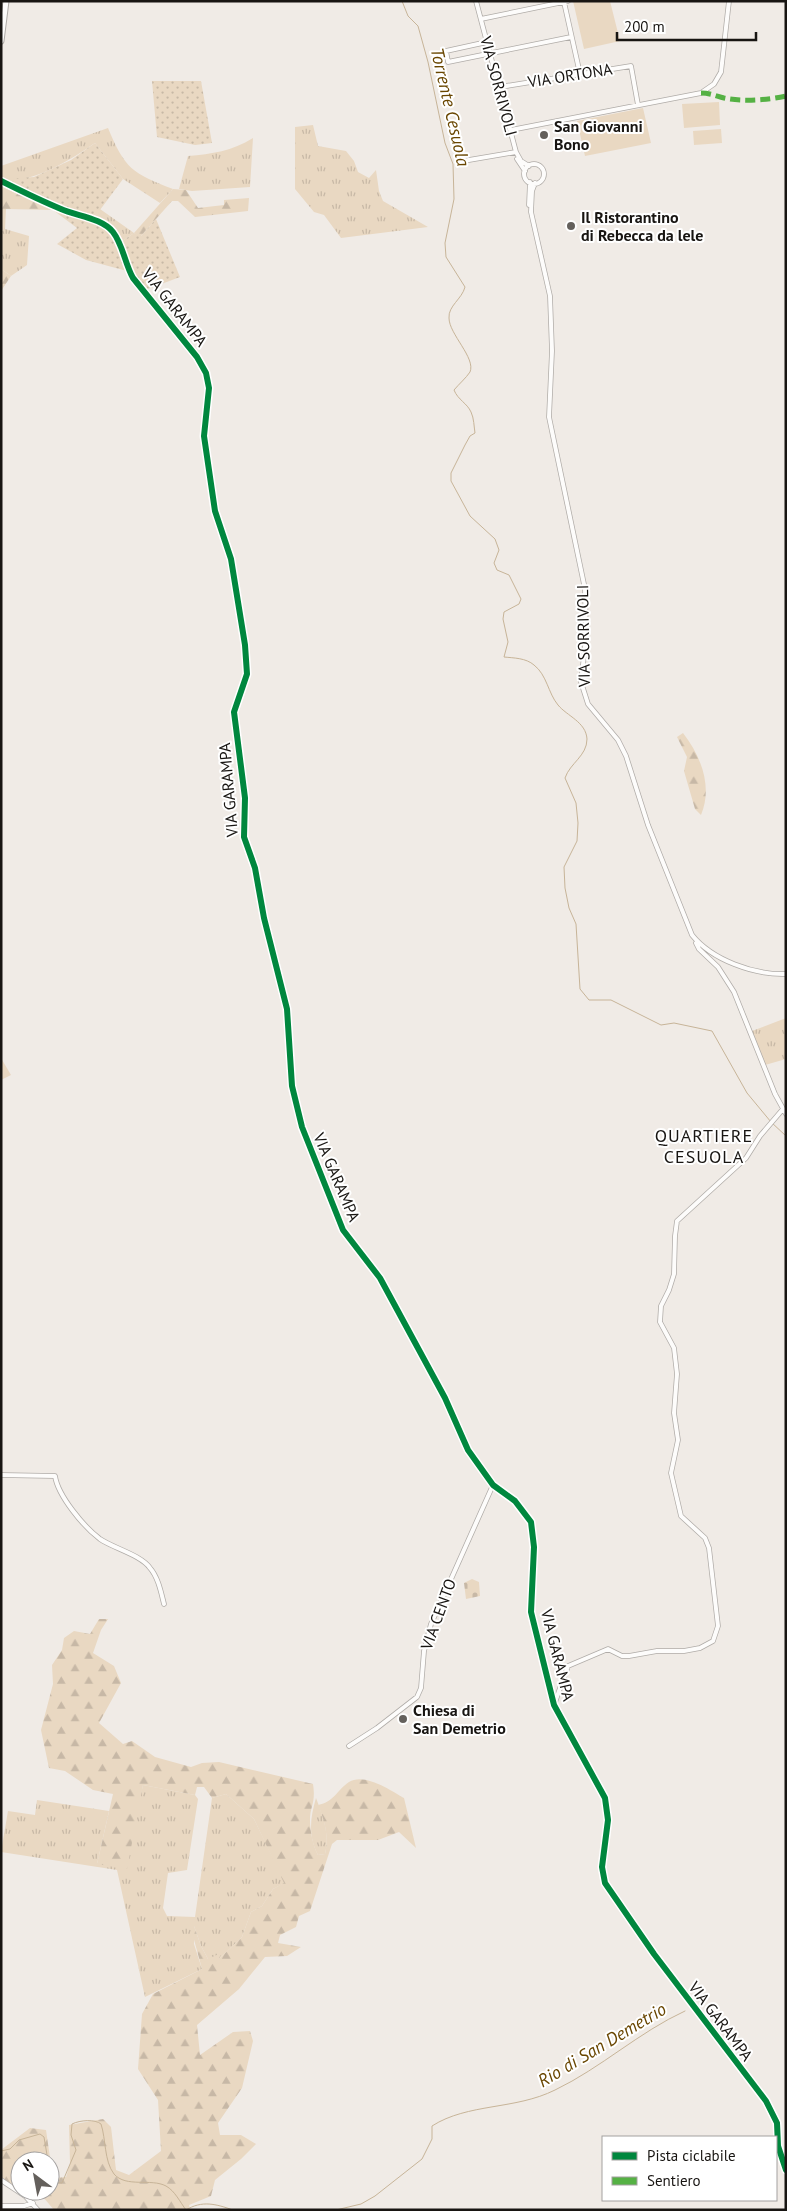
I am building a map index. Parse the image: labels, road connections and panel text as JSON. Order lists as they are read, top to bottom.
{
  "streets": {
    "street": [
      "VIA ORTONA",
      "VIA SORRIVOLI",
      "VIA GARAMPA",
      "VIA CENTO"
    ]
  },
  "crossings": [
    ["VIA ORTONA", "VIA SORRIVOLI"],
    ["VIA GARAMPA", "VIA CENTO"]
  ],
  "districts": ["QUARTIERE CESUOLA"],
  "water": ["Torrente Cesuola", "Rio di San Demetrio"],
  "places": ["San Giovanni Bono", "Il Ristorantino di Rebecca da lele", "Chiesa di San Demetrio"],
  "legend": ["Pista ciclabile", "Sentiero"],
  "scale_bar": "200 m",
  "north": "top left"
}
